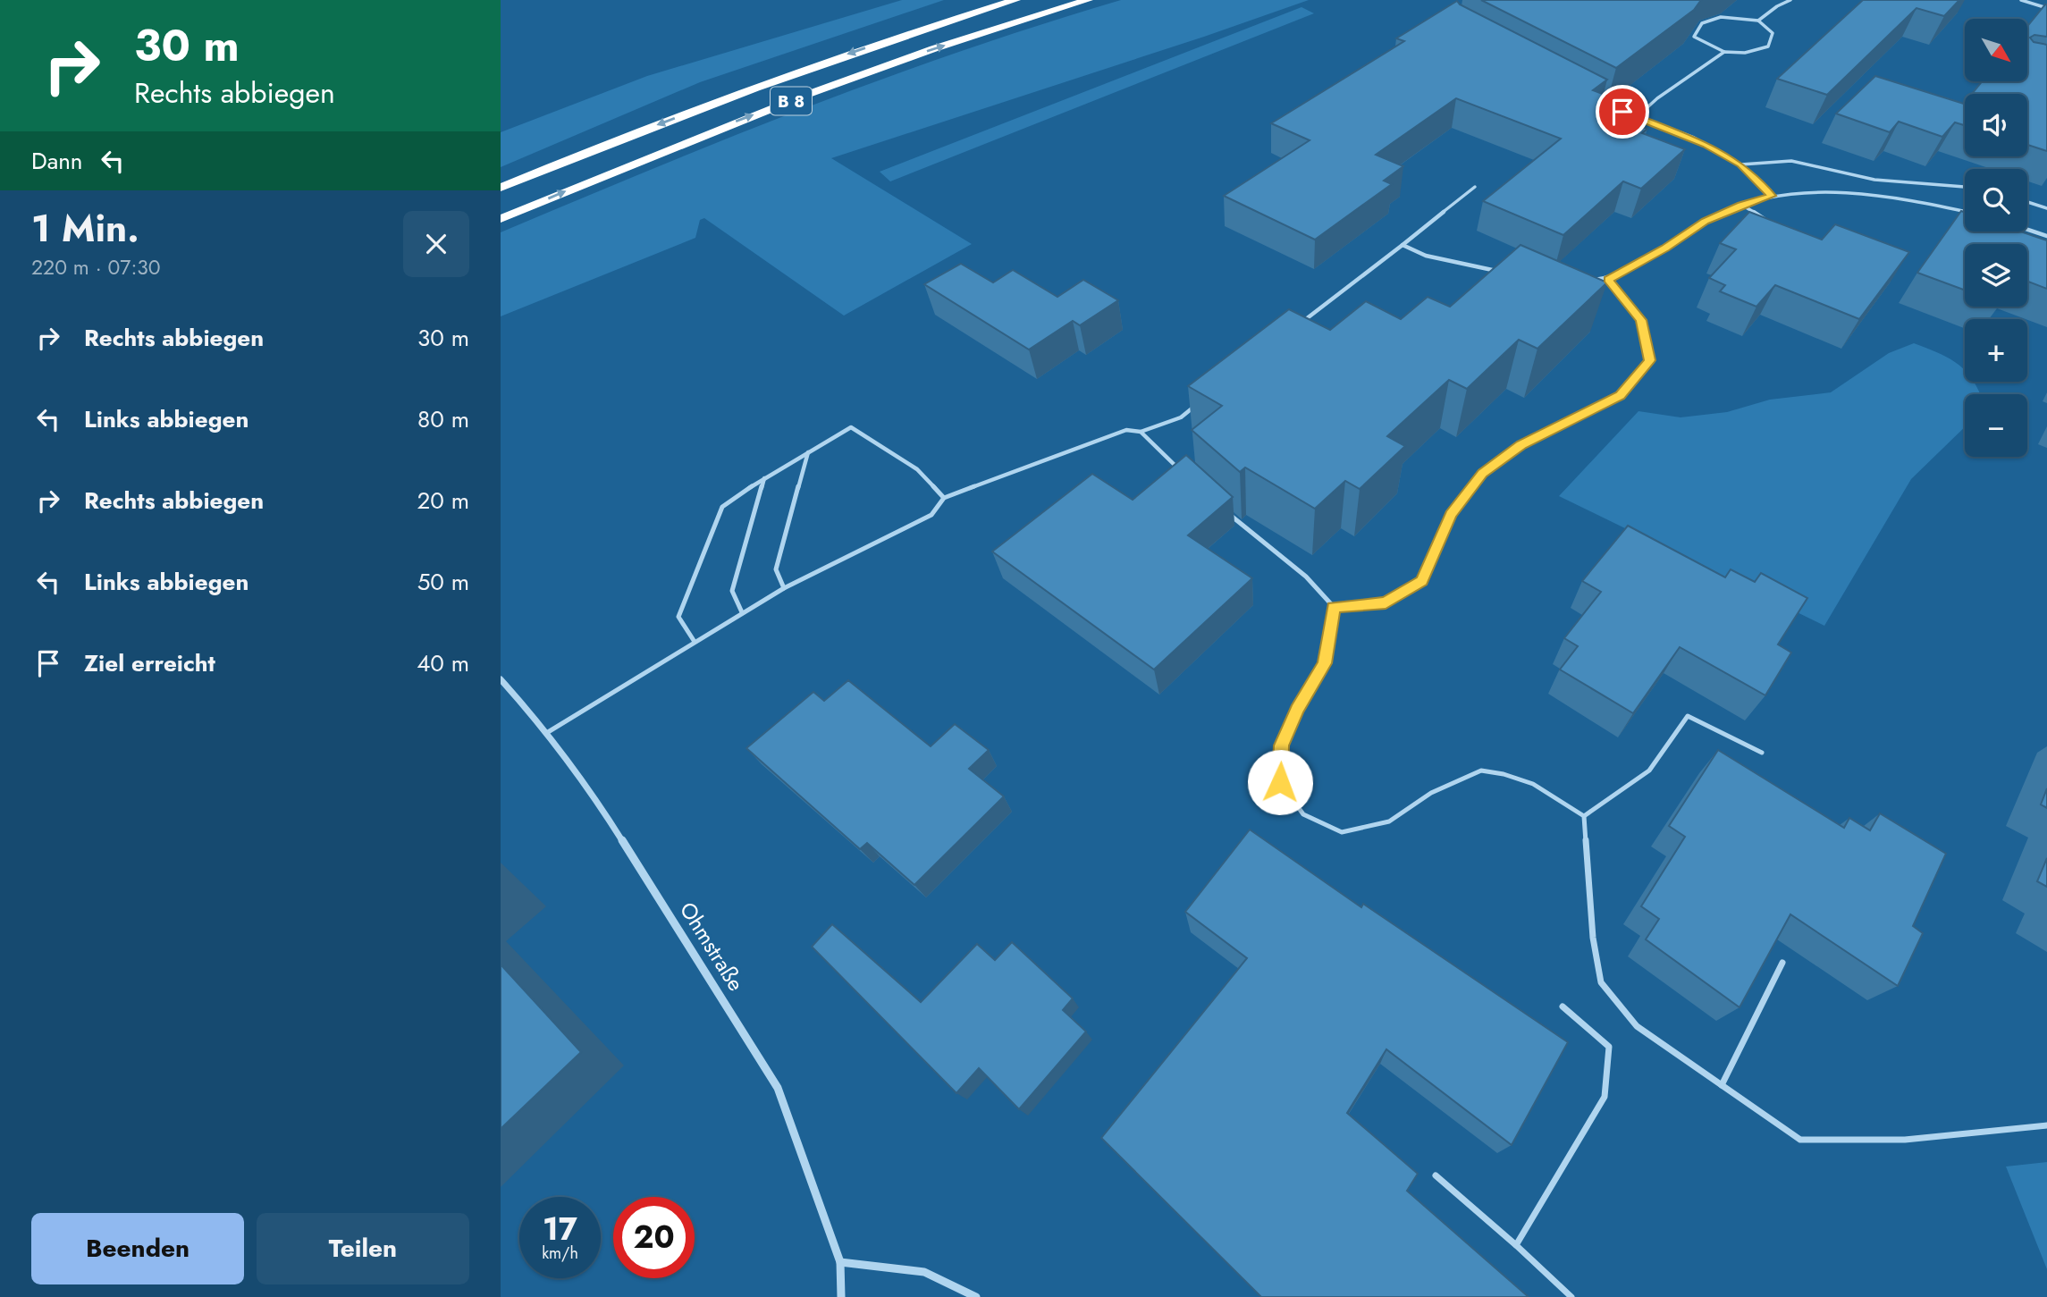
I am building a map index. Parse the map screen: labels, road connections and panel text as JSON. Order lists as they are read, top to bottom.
{
  "streets": {
    "highway": ["B 8"],
    "street": ["Ohmstraße"]
  },
  "north": "bottom right",
  "page": {
    "turn": ["30 m", "Rechts abbiegen"],
    "map_buttons": ["+", "−"],
    "then": "Dann",
    "heading": ["1 Min.", "220 m · 07:30"],
    "list": [
      {
        "name": "Rechts abbiegen",
        "value": "30 m"
      },
      {
        "name": "Links abbiegen",
        "value": "80 m"
      },
      {
        "name": "Rechts abbiegen",
        "value": "20 m"
      },
      {
        "name": "Links abbiegen",
        "value": "50 m"
      },
      {
        "name": "Ziel erreicht",
        "value": "40 m"
      }
    ],
    "speed": "17 km/h",
    "limit": "20",
    "buttons": ["Beenden", "Teilen"]
  }
}
